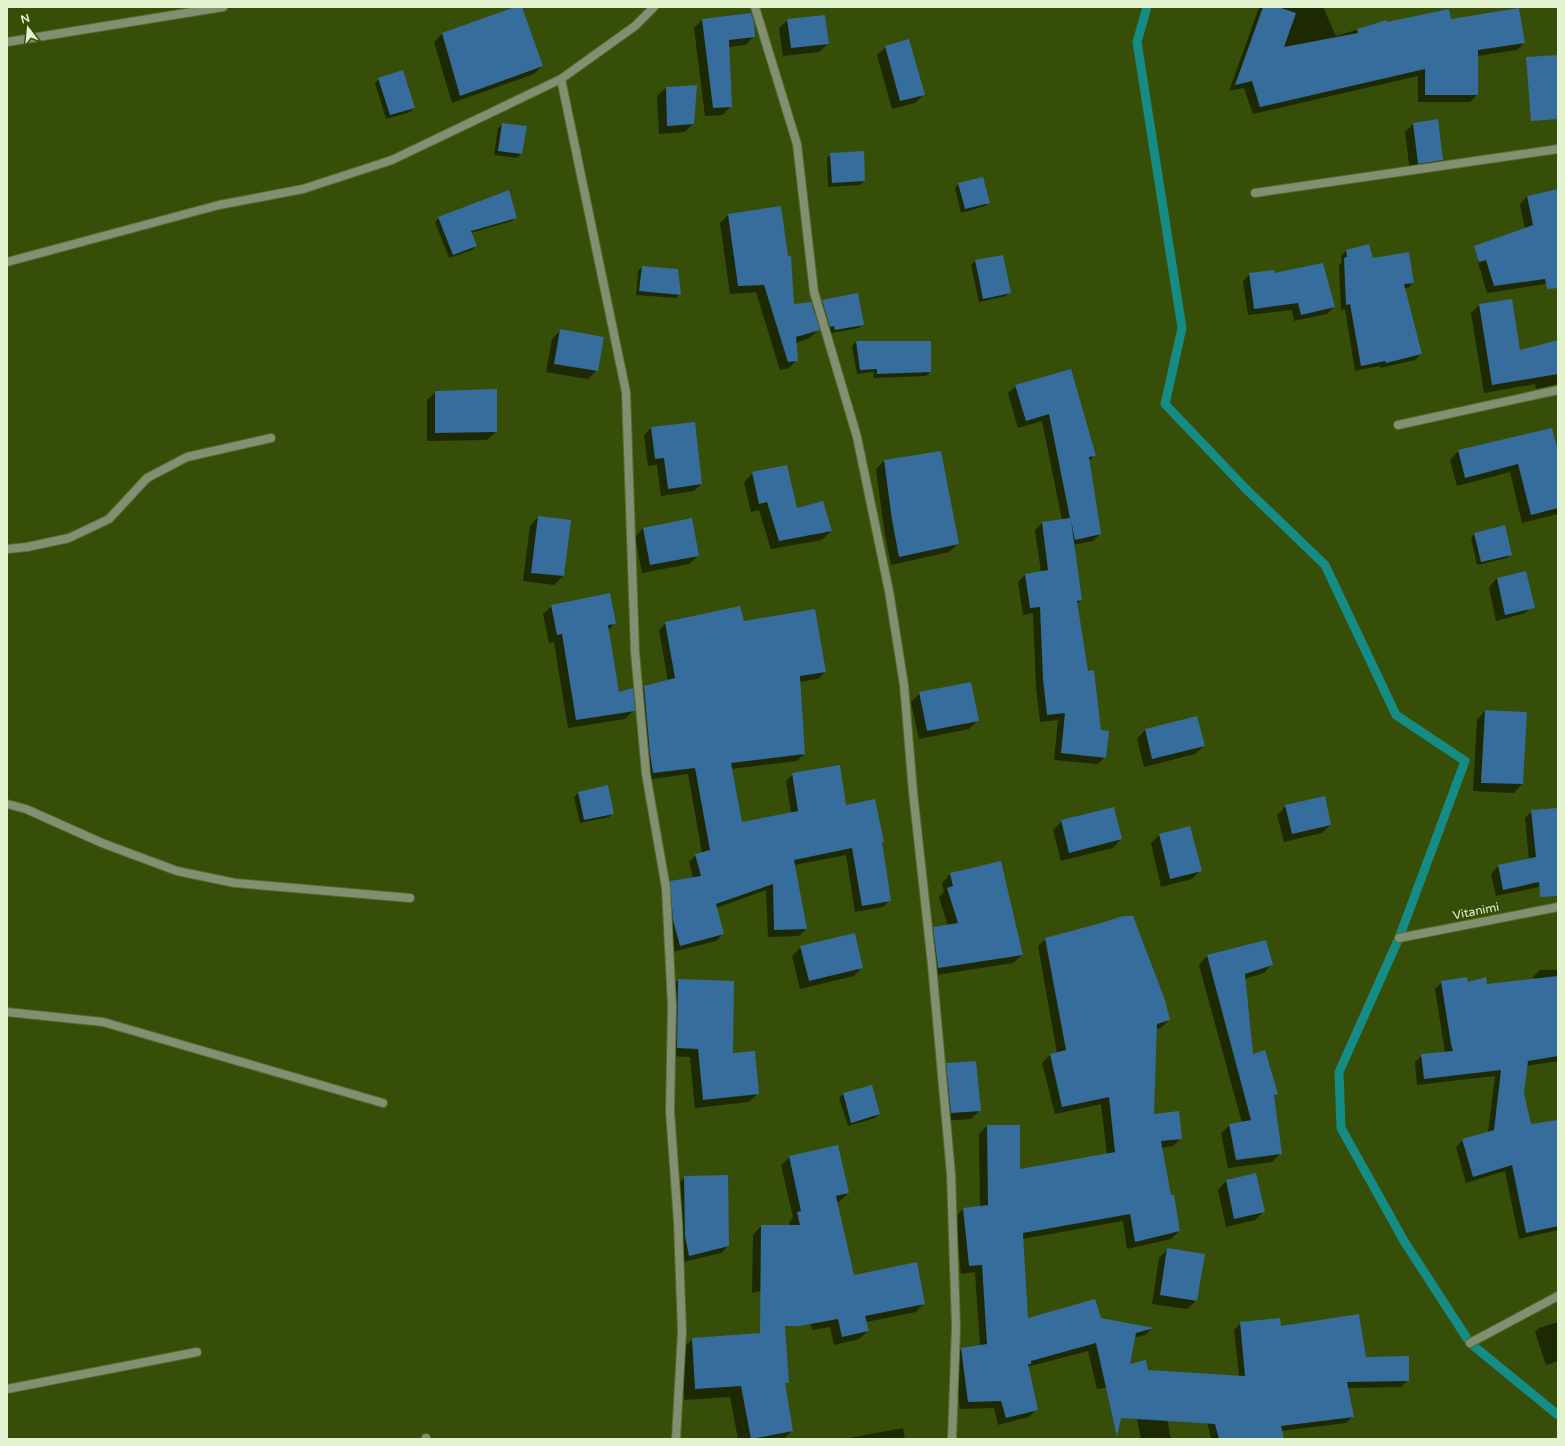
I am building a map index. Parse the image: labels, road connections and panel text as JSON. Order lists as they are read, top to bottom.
{
  "streets": {
    "street": ["Vitanimi"]
  },
  "north": "top"
}
